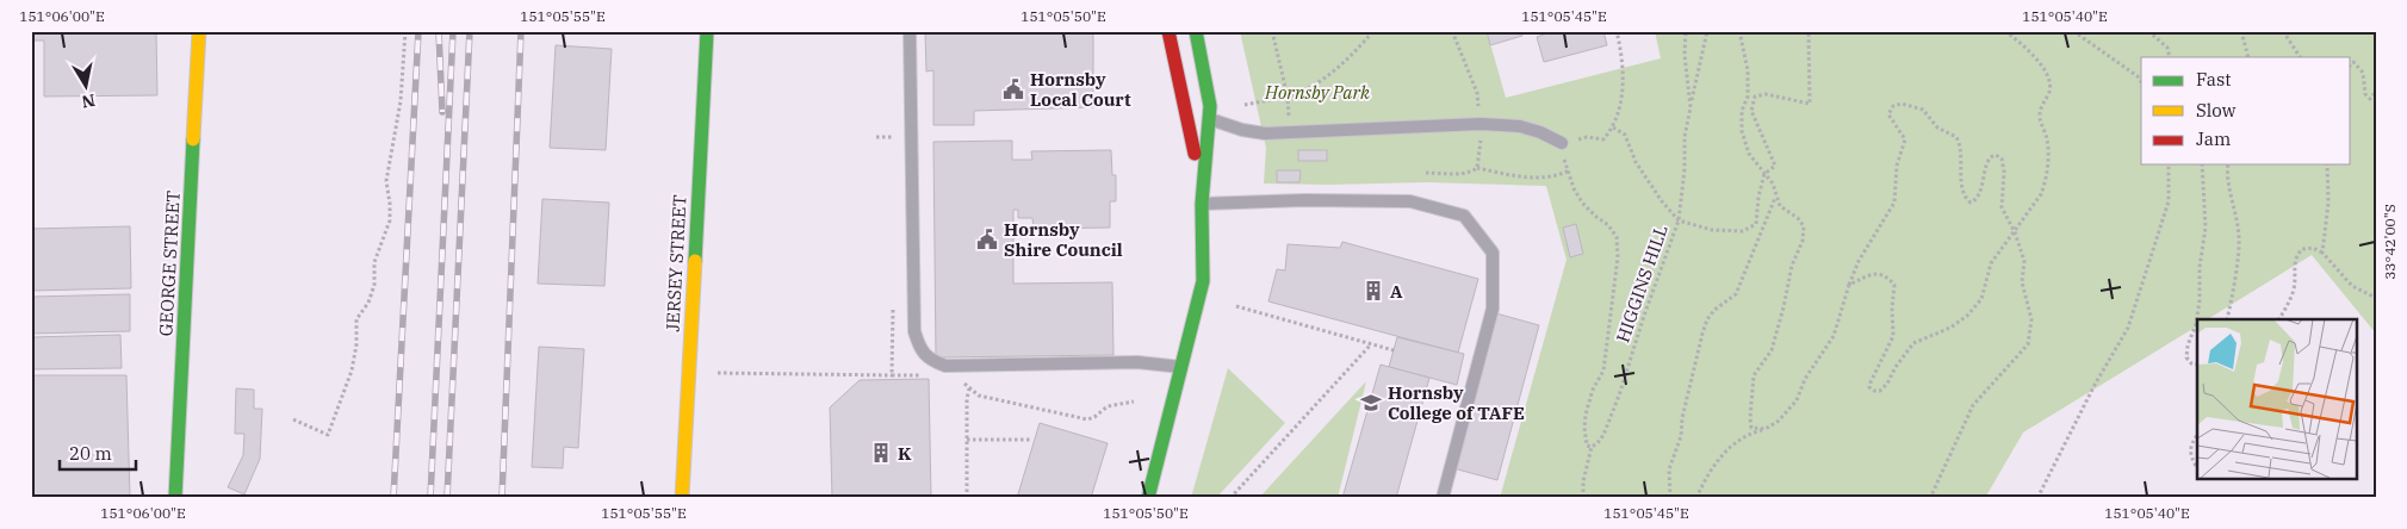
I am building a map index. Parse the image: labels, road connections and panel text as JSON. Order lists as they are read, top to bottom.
{
  "streets": {
    "main road": ["GEORGE STREET", "JERSEY STREET"],
    "path": ["HIGGINS HILL"]
  },
  "parks": ["Hornsby Park"],
  "places": {
    "public building": ["Hornsby Local Court", "Hornsby Shire Council"],
    "building": ["A", "K"],
    "school or university": ["Hornsby College of TAFE"]
  },
  "legend": ["Fast", "Slow", "Jam"],
  "scale_bar": "20 m",
  "north": "bottom",
  "coordinates": [
    "151°06'00\"E",
    "151°05'55\"E",
    "151°05'50\"E",
    "151°05'45\"E",
    "151°05'40\"E",
    "33°42'00\"S"
  ]
}
